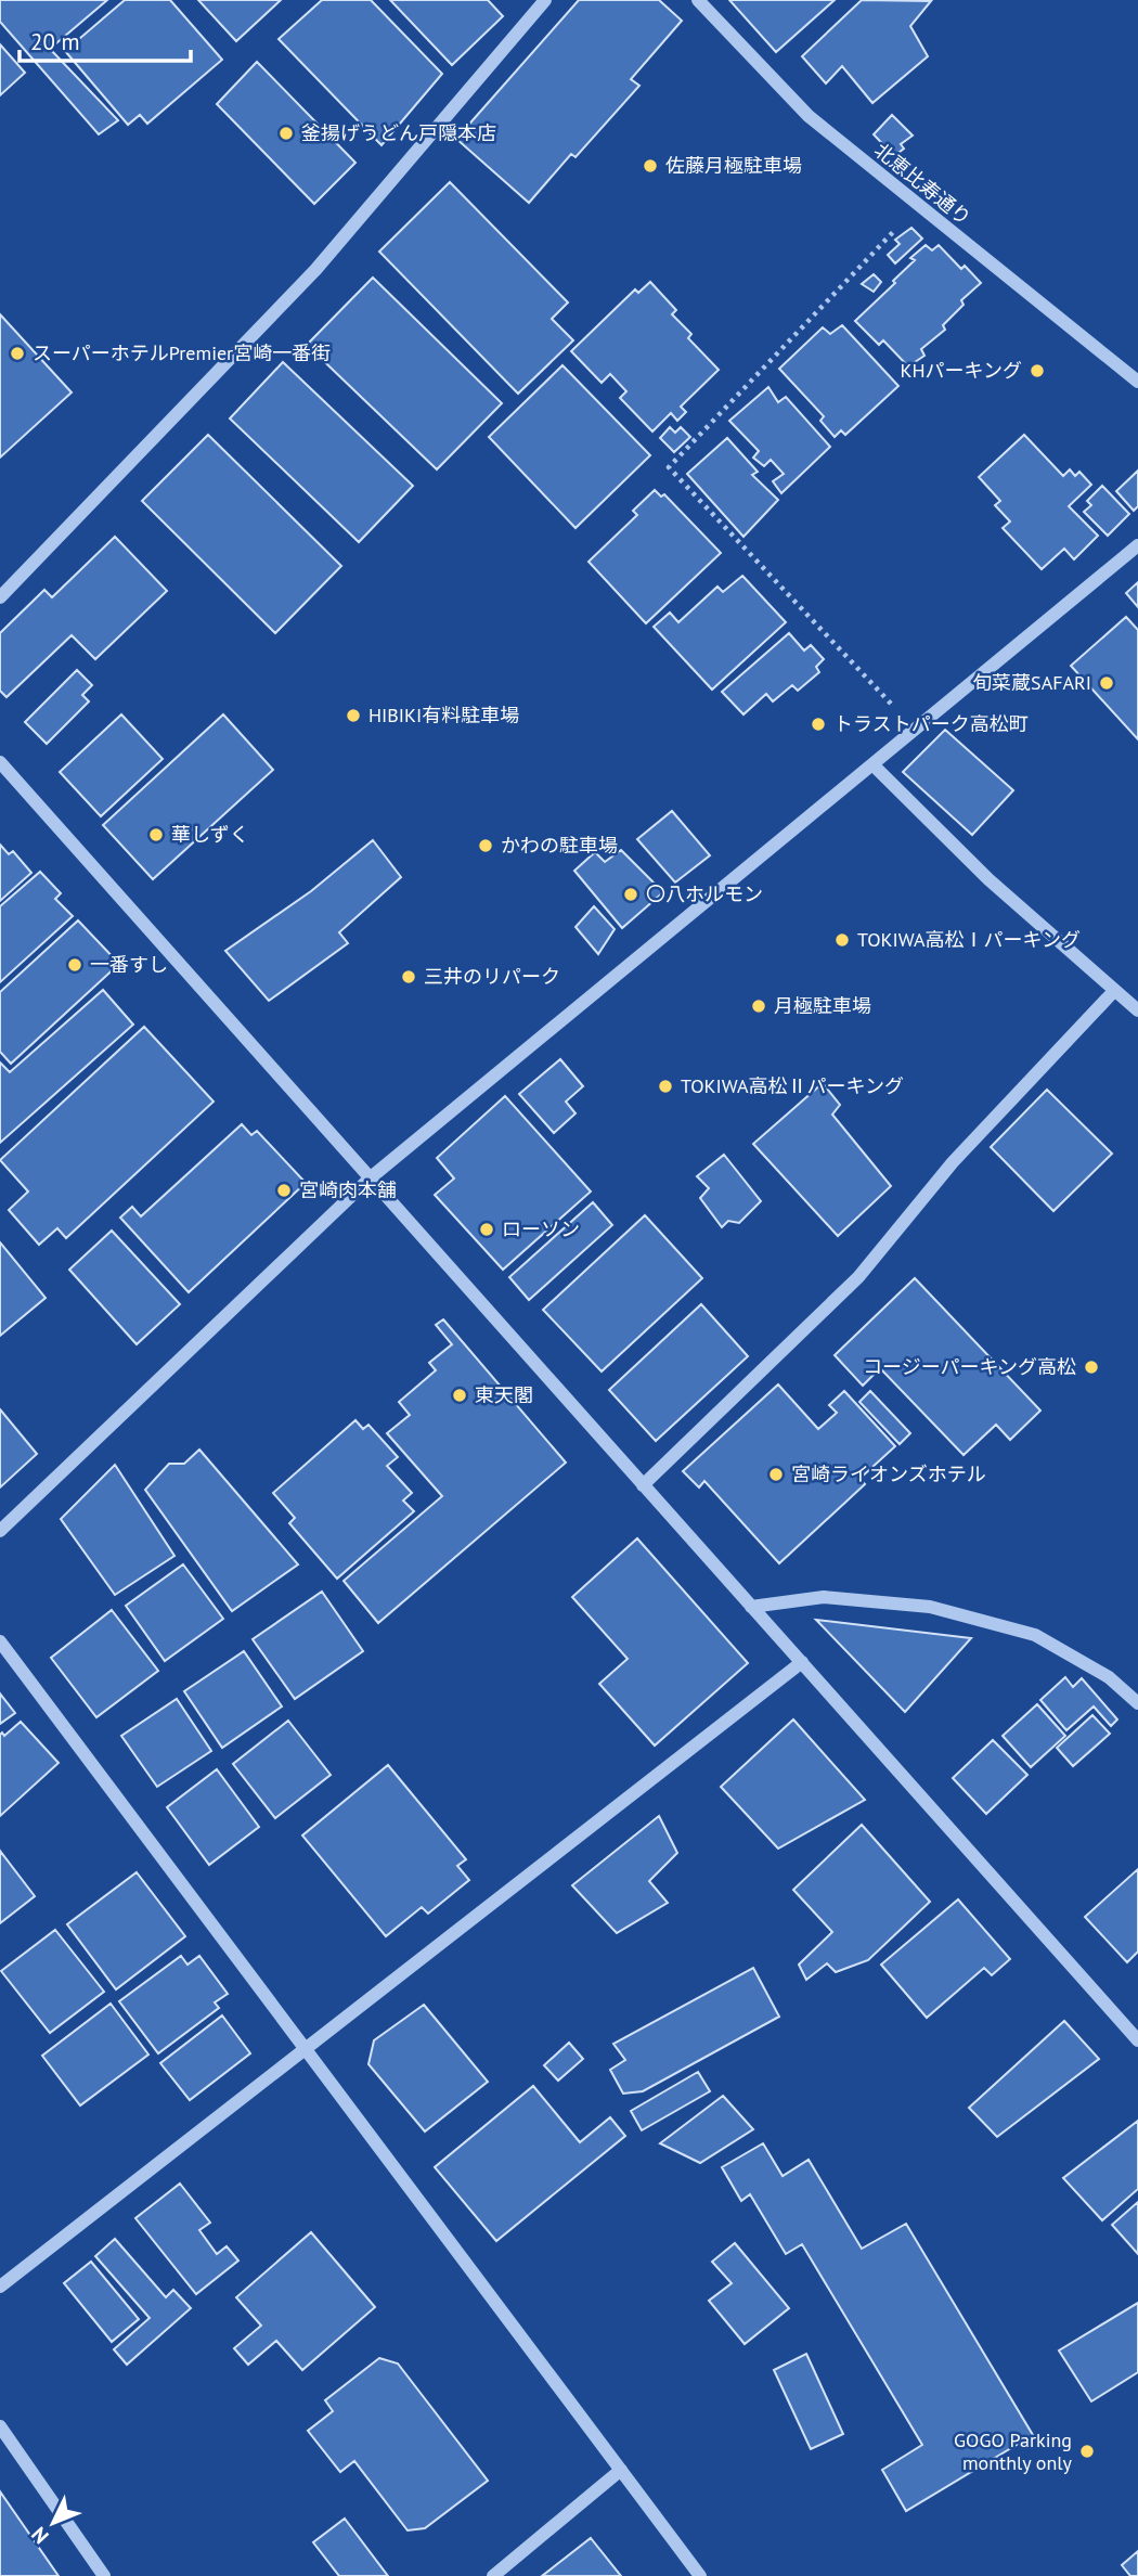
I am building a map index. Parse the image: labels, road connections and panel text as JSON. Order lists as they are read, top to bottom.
{
  "streets": {
    "street": ["北恵比寿通り"]
  },
  "places": [
    "釜揚げうどん戸隠本店",
    "佐藤月極駐車場",
    "スーパーホテルPremier宮崎一番街",
    "KHパーキング",
    "旬菜蔵SAFARI",
    "HIBIKI有料駐車場",
    "トラストパーク高松町",
    "華しずく",
    "かわの駐車場",
    "〇八ホルモン",
    "TOKIWA高松Ⅰパーキング",
    "一番すし",
    "三井のリパーク",
    "月極駐車場",
    "TOKIWA高松Ⅱパーキング",
    "宮崎肉本舗",
    "ローソン",
    "コージーパーキング高松",
    "東天閣",
    "宮崎ライオンズホテル",
    "GOGO Parking monthly only"
  ],
  "scale_bar": "20 m",
  "north": "bottom left"
}
